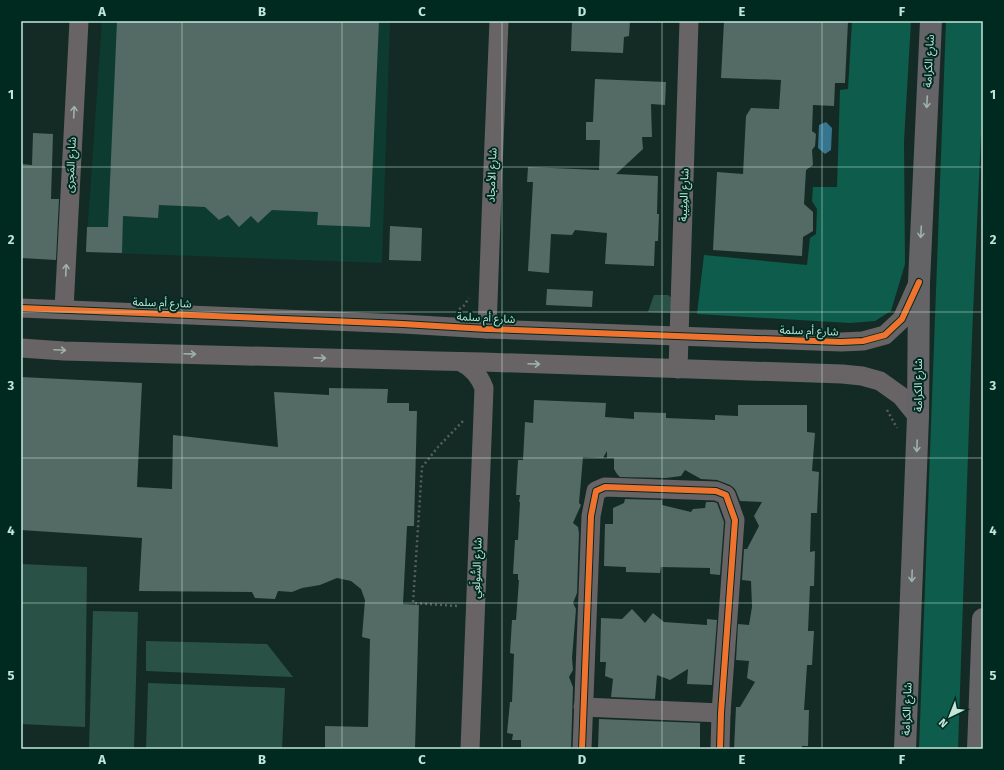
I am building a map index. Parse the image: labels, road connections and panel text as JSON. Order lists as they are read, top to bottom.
{
  "streets": {
    "main road": ["شارع الكرامة"],
    "street": [
      "شارع المَجرى",
      "شارع الأمجاد",
      "شارع المِثِيبة",
      "شارع أم سلمة",
      "شارع السُّولَعِي"
    ]
  },
  "crossings": [
    ["شارع الكرامة", "شارع أم سلمة"],
    ["شارع المَجرى", "شارع أم سلمة"],
    ["شارع الأمجاد", "شارع أم سلمة"],
    ["شارع المِثِيبة", "شارع أم سلمة"]
  ],
  "one_way": ["شارع الكرامة", "شارع المَجرى"],
  "north": "bottom left",
  "grid": {
    "columns": [
      "A",
      "B",
      "C",
      "D",
      "E",
      "F"
    ],
    "rows": [
      "1",
      "2",
      "3",
      "4",
      "5"
    ]
  }
}
